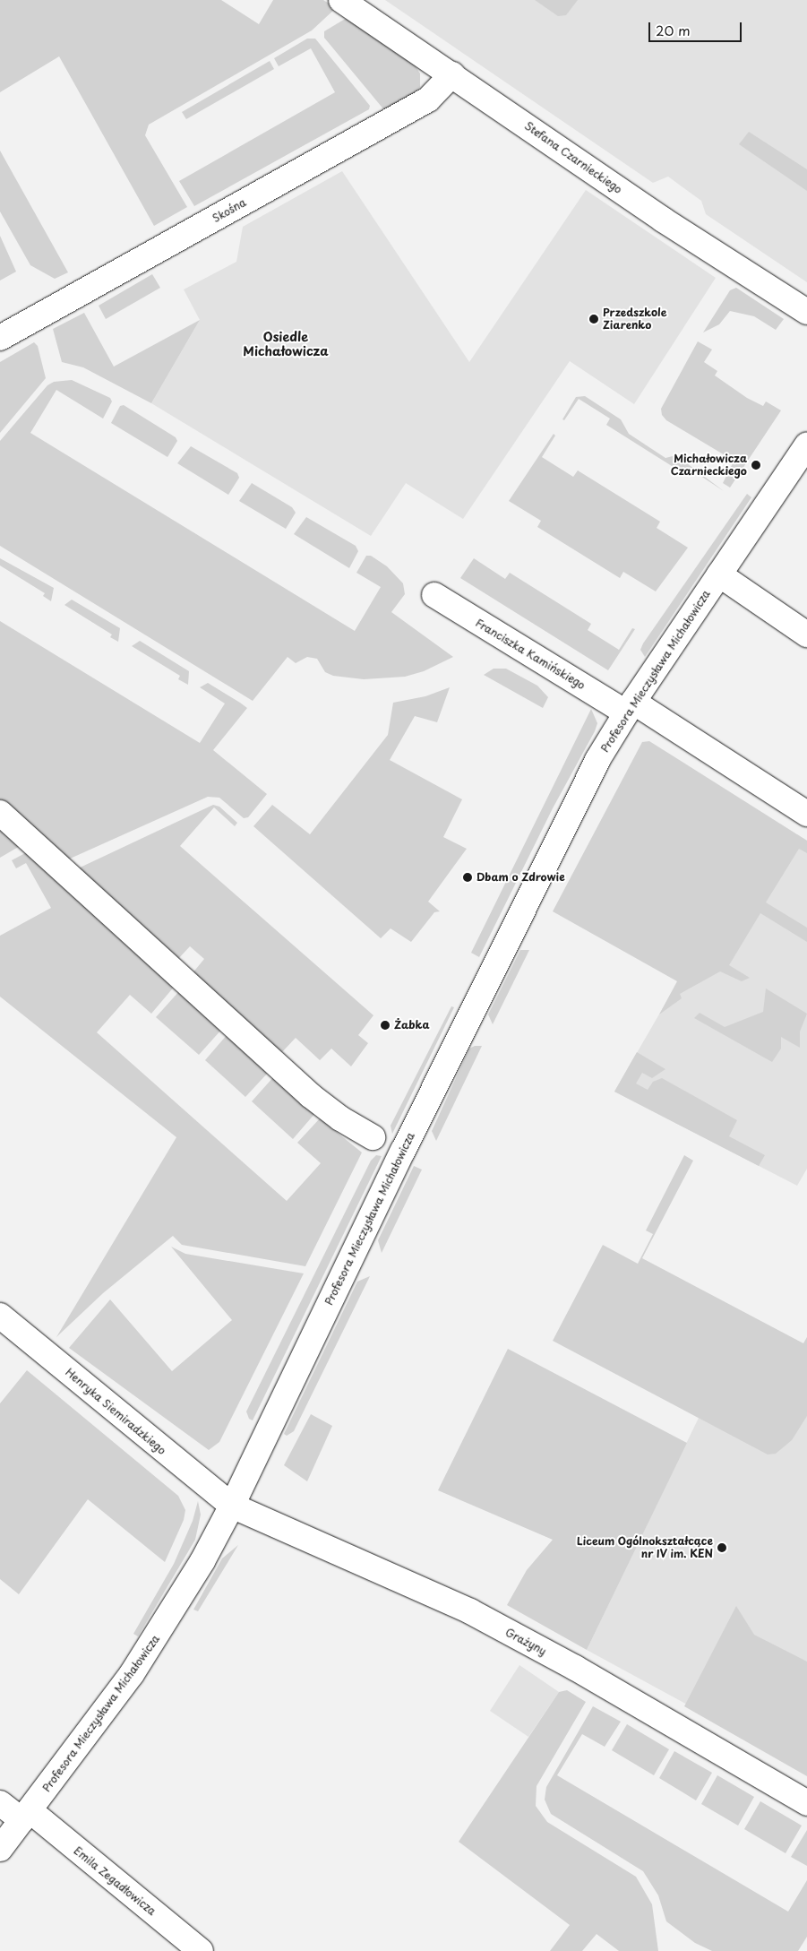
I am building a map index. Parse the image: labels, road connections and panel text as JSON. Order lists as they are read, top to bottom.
{
  "streets": {
    "street": [
      "Stefana Czarnieckiego",
      "Skośna",
      "Franciszka Kamińskiego",
      "Profesora Mieczysława Michałowicza",
      "Henryka Siemiradzkiego",
      "Grażyny",
      "Emila Zegadłowicza"
    ]
  },
  "crossings": [
    ["Stefana Czarnieckiego", "Skośna"],
    ["Franciszka Kamińskiego", "Profesora Mieczysława Michałowicza"],
    ["Profesora Mieczysława Michałowicza", "Henryka Siemiradzkiego"],
    ["Profesora Mieczysława Michałowicza", "Grażyny"],
    ["Profesora Mieczysława Michałowicza", "Emila Zegadłowicza"],
    ["Henryka Siemiradzkiego", "Grażyny"]
  ],
  "districts": ["Osiedle Michałowicza"],
  "places": [
    "Przedszkole Ziarenko",
    "Michałowicza Czarnieckiego",
    "Dbam o Zdrowie",
    "Żabka",
    "Liceum Ogólnokształcące nr IV im. KEN"
  ],
  "scale_bar": "20 m"
}
